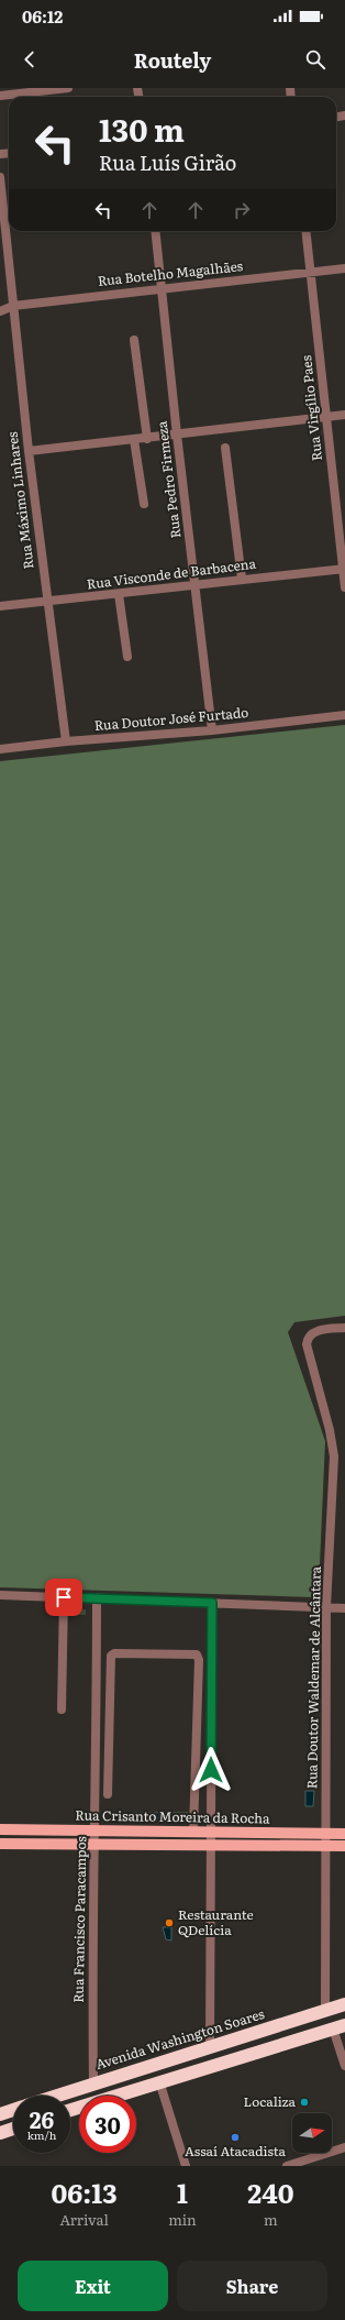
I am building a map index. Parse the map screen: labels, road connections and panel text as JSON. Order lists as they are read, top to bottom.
{
  "streets": {
    "highway": ["Avenida Washington Soares"],
    "main road": ["Rua Crisanto Moreira da Rocha"],
    "street": [
      "Rua Botelho Magalhães",
      "Rua Virgílio Paes",
      "Rua Pedro Firmeza",
      "Rua Máximo Linhares",
      "Rua Visconde de Barbacena",
      "Rua Doutor José Furtado",
      "Rua Doutor Waldemar de Alcântara",
      "Rua Francisco Paracampos"
    ]
  },
  "crossings": [
    ["Rua Botelho Magalhães", "Rua Virgílio Paes"],
    ["Rua Botelho Magalhães", "Rua Pedro Firmeza"],
    ["Rua Botelho Magalhães", "Rua Máximo Linhares"],
    ["Rua Virgílio Paes", "Rua Visconde de Barbacena"],
    ["Rua Pedro Firmeza", "Rua Visconde de Barbacena"],
    ["Rua Pedro Firmeza", "Rua Doutor José Furtado"],
    ["Rua Máximo Linhares", "Rua Visconde de Barbacena"],
    ["Rua Máximo Linhares", "Rua Doutor José Furtado"],
    ["Rua Doutor Waldemar de Alcântara", "Rua Crisanto Moreira da Rocha"],
    ["Rua Doutor Waldemar de Alcântara", "Avenida Washington Soares"],
    ["Rua Crisanto Moreira da Rocha", "Rua Francisco Paracampos"],
    ["Rua Francisco Paracampos", "Avenida Washington Soares"]
  ],
  "places": ["Restaurante QDelícia", "Localiza", "Assaí Atacadista"],
  "north": "right",
  "page": {
    "status": "06:12",
    "header": "Routely",
    "turn": ["130 m", "Rua Luís Girão"],
    "speed": "26 km/h",
    "limit": "30",
    "eta": [
      "06:13",
      "Arrival",
      "1",
      "min",
      "240",
      "m"
    ],
    "buttons": ["Exit", "Share"]
  }
}
